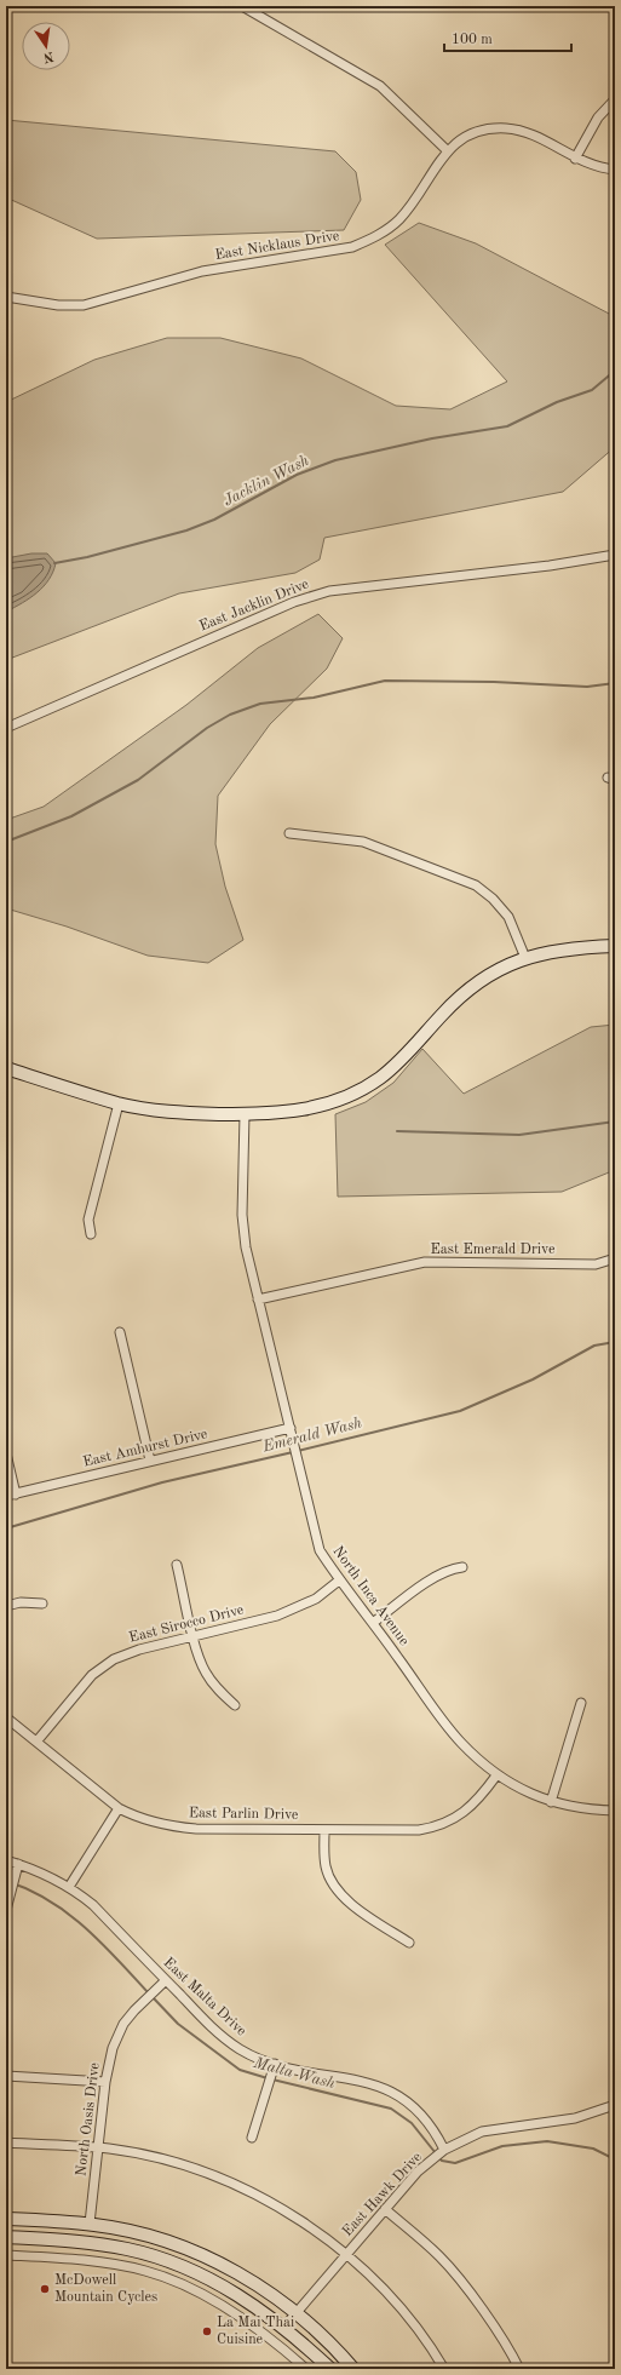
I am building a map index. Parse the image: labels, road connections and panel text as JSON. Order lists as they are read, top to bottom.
{
  "streets": {
    "street": [
      "East Nicklaus Drive",
      "East Jacklin Drive",
      "East Emerald Drive",
      "East Amhurst Drive",
      "North Inca Avenue",
      "East Sirocco Drive",
      "East Parlin Drive",
      "East Malta Drive",
      "North Oasis Drive",
      "East Hawk Drive"
    ]
  },
  "crossings": [
    ["East Emerald Drive", "North Inca Avenue"],
    ["East Amhurst Drive", "North Inca Avenue"],
    ["North Inca Avenue", "East Sirocco Drive"],
    ["North Inca Avenue", "East Parlin Drive"],
    ["East Sirocco Drive", "East Parlin Drive"],
    ["East Malta Drive", "North Oasis Drive"],
    ["East Malta Drive", "East Hawk Drive"]
  ],
  "water": ["Jacklin Wash", "Emerald Wash", "Malta Wash"],
  "places": ["McDowell Mountain Cycles", "La Mai Thai Cuisine"],
  "scale_bar": "100 m",
  "north": "bottom"
}
